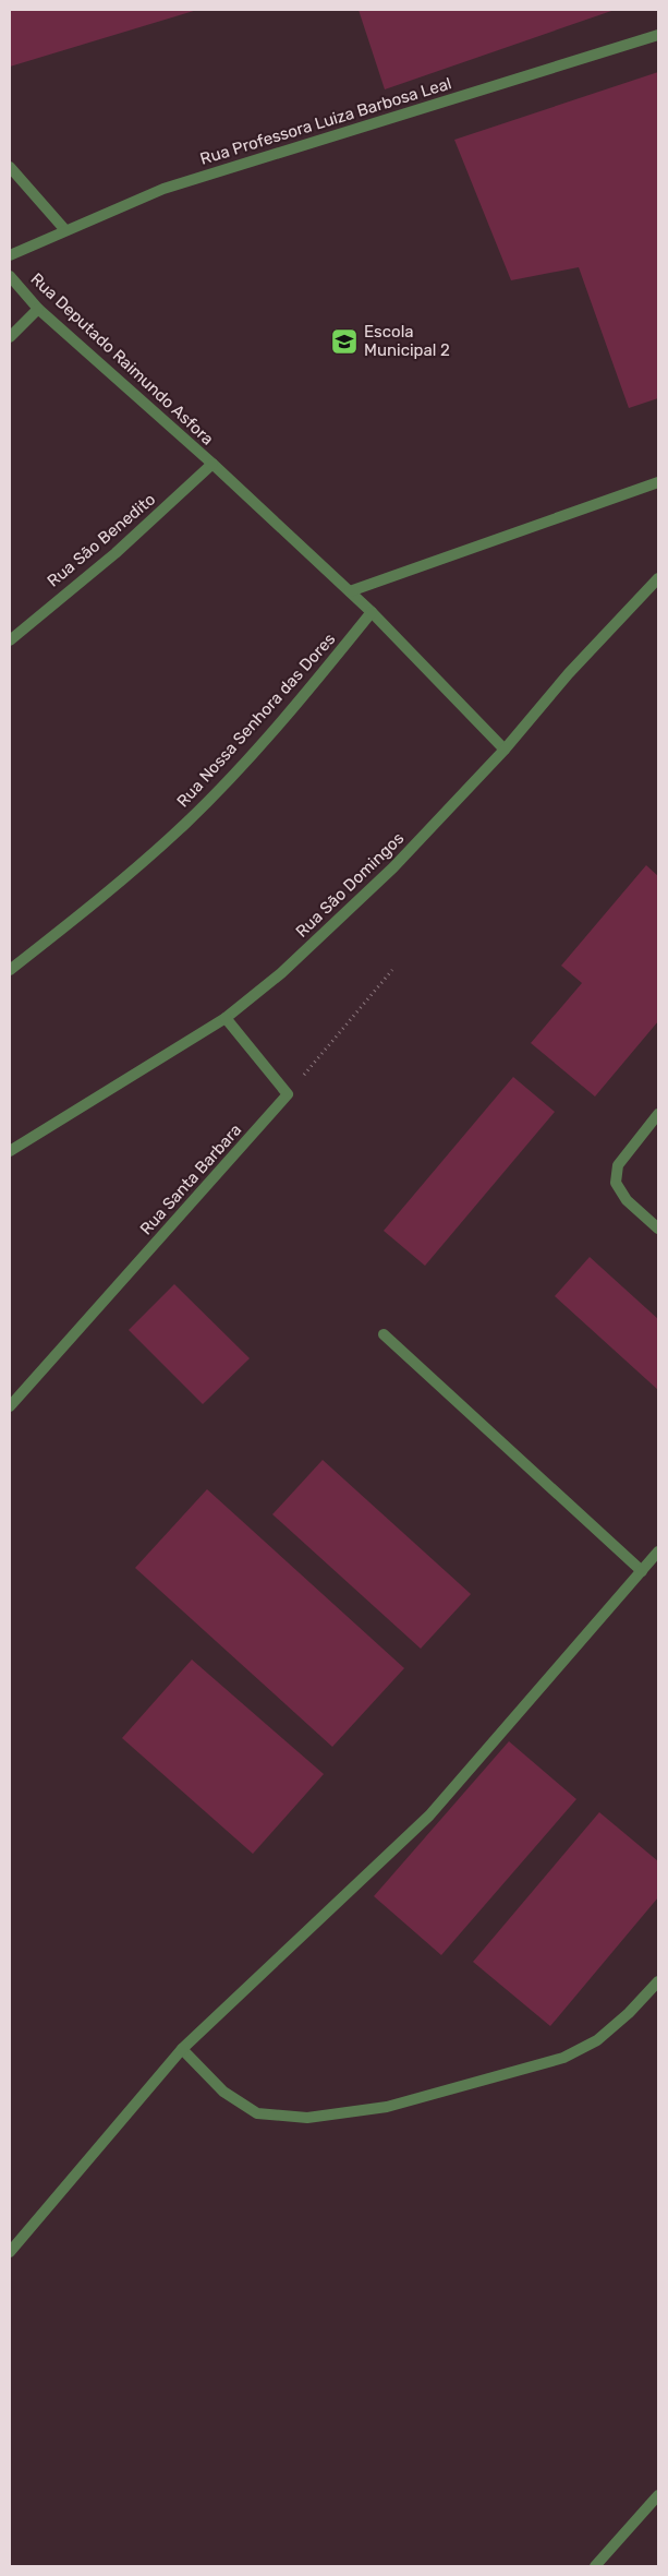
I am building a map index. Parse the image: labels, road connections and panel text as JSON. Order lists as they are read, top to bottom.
{
  "streets": {
    "street": [
      "Rua Professora Luiza Barbosa Leal",
      "Rua Deputado Raimundo Asfora",
      "Rua São Benedito",
      "Rua Nossa Senhora das Dores",
      "Rua São Domingos",
      "Rua Santa Barbara"
    ]
  },
  "crossings": [
    ["Rua Deputado Raimundo Asfora", "Rua São Benedito"],
    ["Rua Deputado Raimundo Asfora", "Rua Nossa Senhora das Dores"],
    ["Rua Deputado Raimundo Asfora", "Rua São Domingos"]
  ],
  "places": {
    "school or university": ["Escola Municipal 2"]
  }
}
